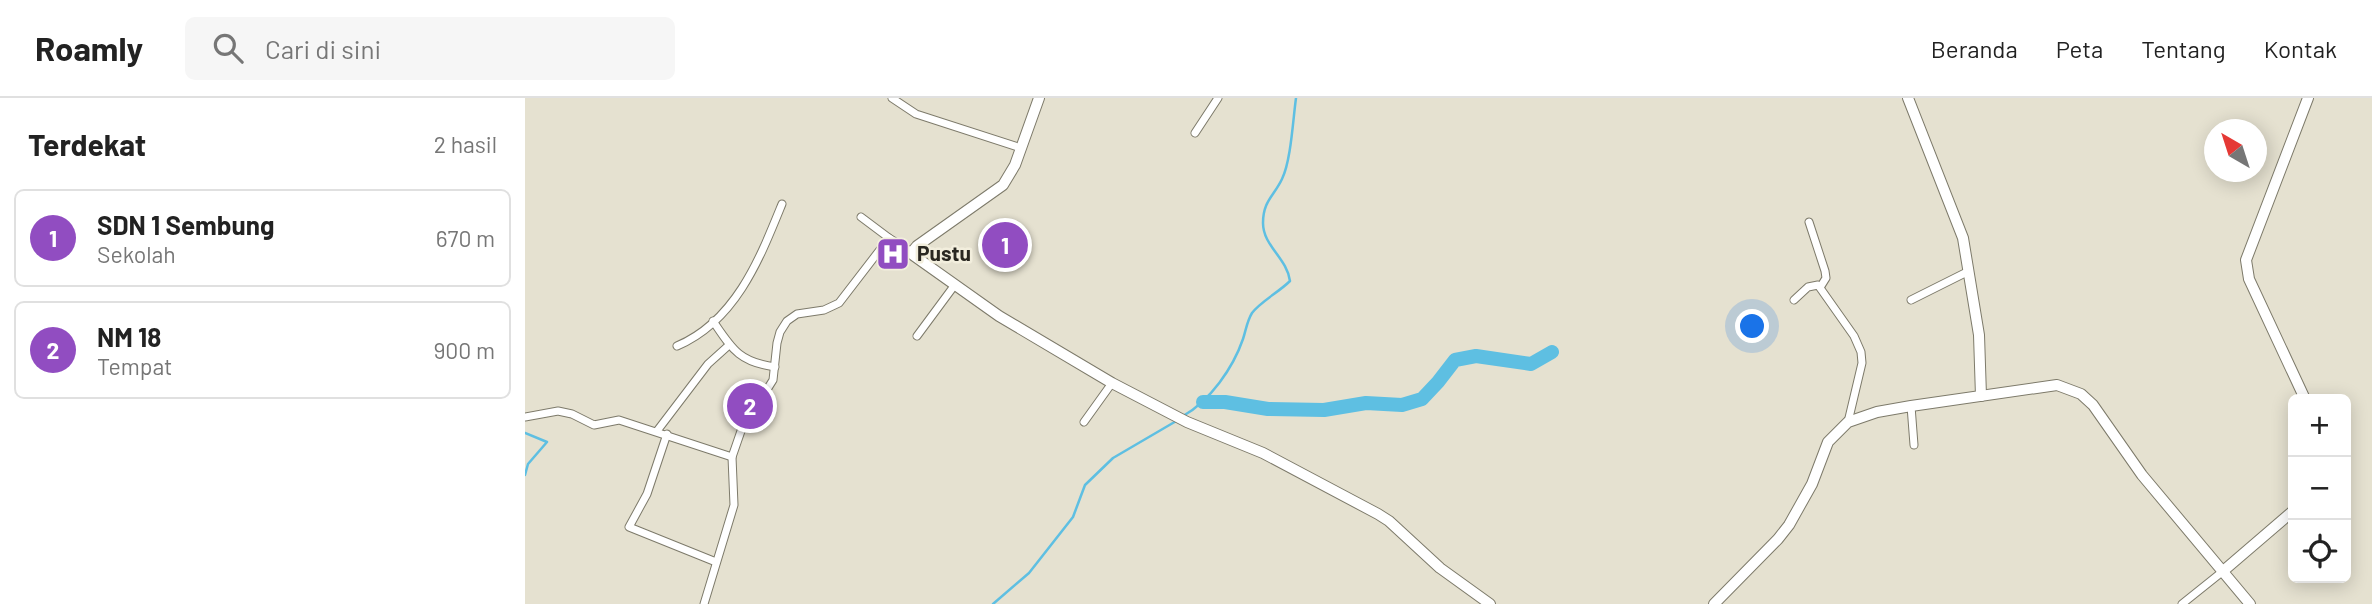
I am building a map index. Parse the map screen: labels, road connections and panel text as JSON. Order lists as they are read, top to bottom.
{
  "places": {
    "hospital": ["Pustu"]
  },
  "north": "top left",
  "page": {
    "header": "Roamly",
    "search": "Cari di sini",
    "nav": [
      "Beranda",
      "Peta",
      "Tentang",
      "Kontak"
    ],
    "heading": ["Terdekat", "2 hasil"],
    "list": [
      {
        "mark": "1",
        "name": "SDN 1 Sembung",
        "note": "Sekolah",
        "value": "670 m"
      },
      {
        "mark": "2",
        "name": "NM 18",
        "note": "Tempat",
        "value": "900 m"
      }
    ],
    "pins": ["1", "2"],
    "map_buttons": ["+", "−"]
  }
}
